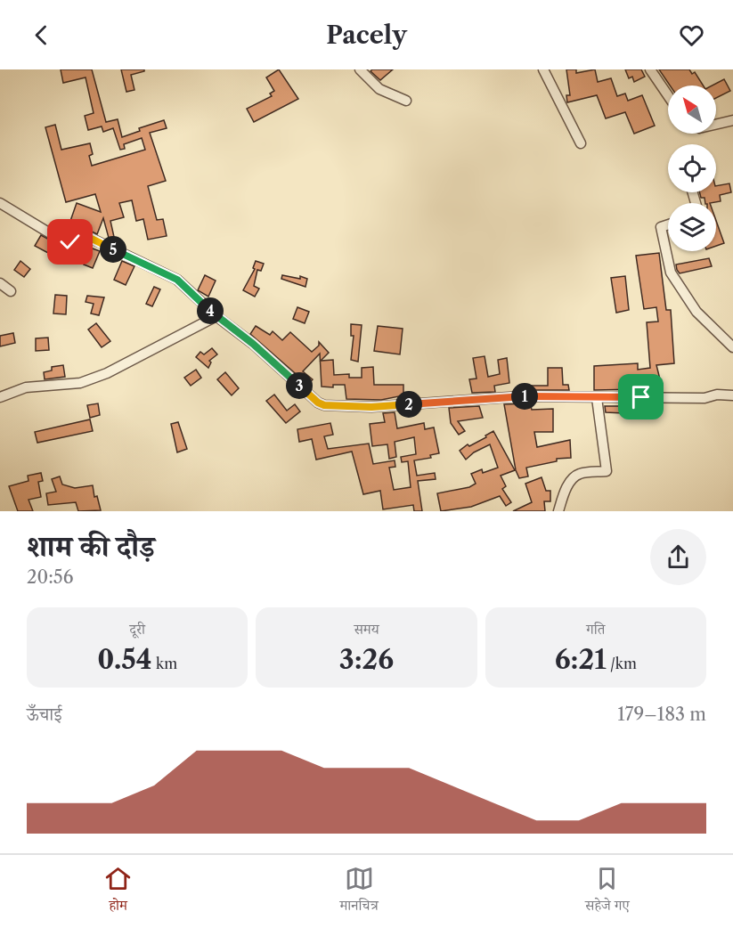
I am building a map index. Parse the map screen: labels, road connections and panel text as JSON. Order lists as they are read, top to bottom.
{
  "north": "top left",
  "page": {
    "header": "Pacely",
    "pins": [
      "5",
      "4",
      "3",
      "1",
      "2"
    ],
    "heading": ["शाम की दौड़", "20:56"],
    "stats": [
      ["दूरी", "0.54 km"],
      ["समय", "3:26"],
      ["गति", "6:21 /km"]
    ],
    "chart": ["ऊँचाई", "179–183 m"],
    "tabs": ["होम", "मानचित्र", "सहेजे गए"]
  }
}
